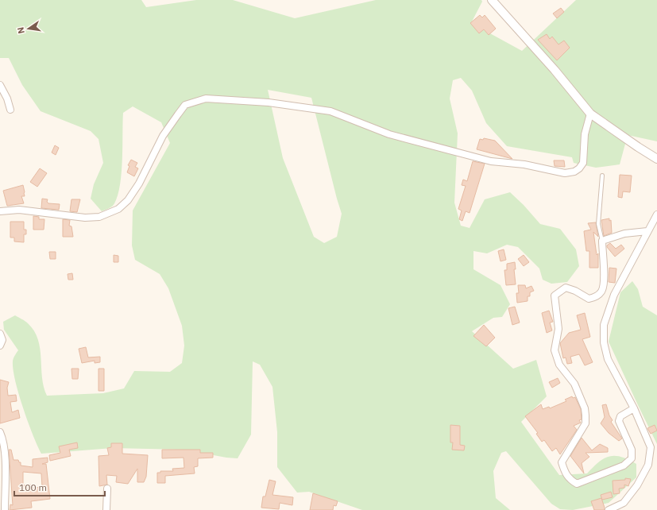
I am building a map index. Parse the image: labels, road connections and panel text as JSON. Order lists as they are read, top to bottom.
{
  "scale_bar": "100 m",
  "north": "left"
}
